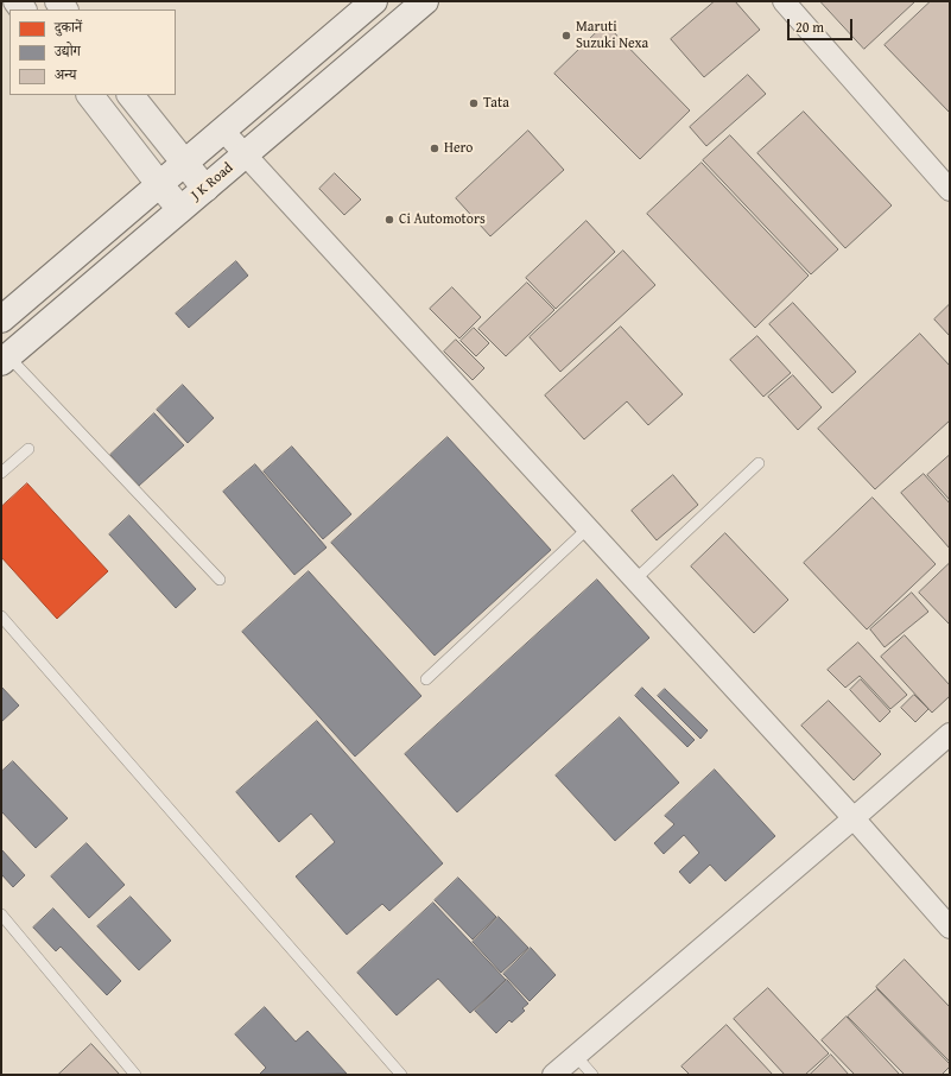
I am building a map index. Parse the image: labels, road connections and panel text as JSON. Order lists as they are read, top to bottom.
{
  "streets": {
    "main road": ["J K Road"]
  },
  "places": [
    "Maruti Suzuki Nexa",
    "Tata",
    "Hero",
    "Ci Automotors"
  ],
  "legend": ["दुकानें", "उद्योग", "अन्य"],
  "scale_bar": "20 m"
}
